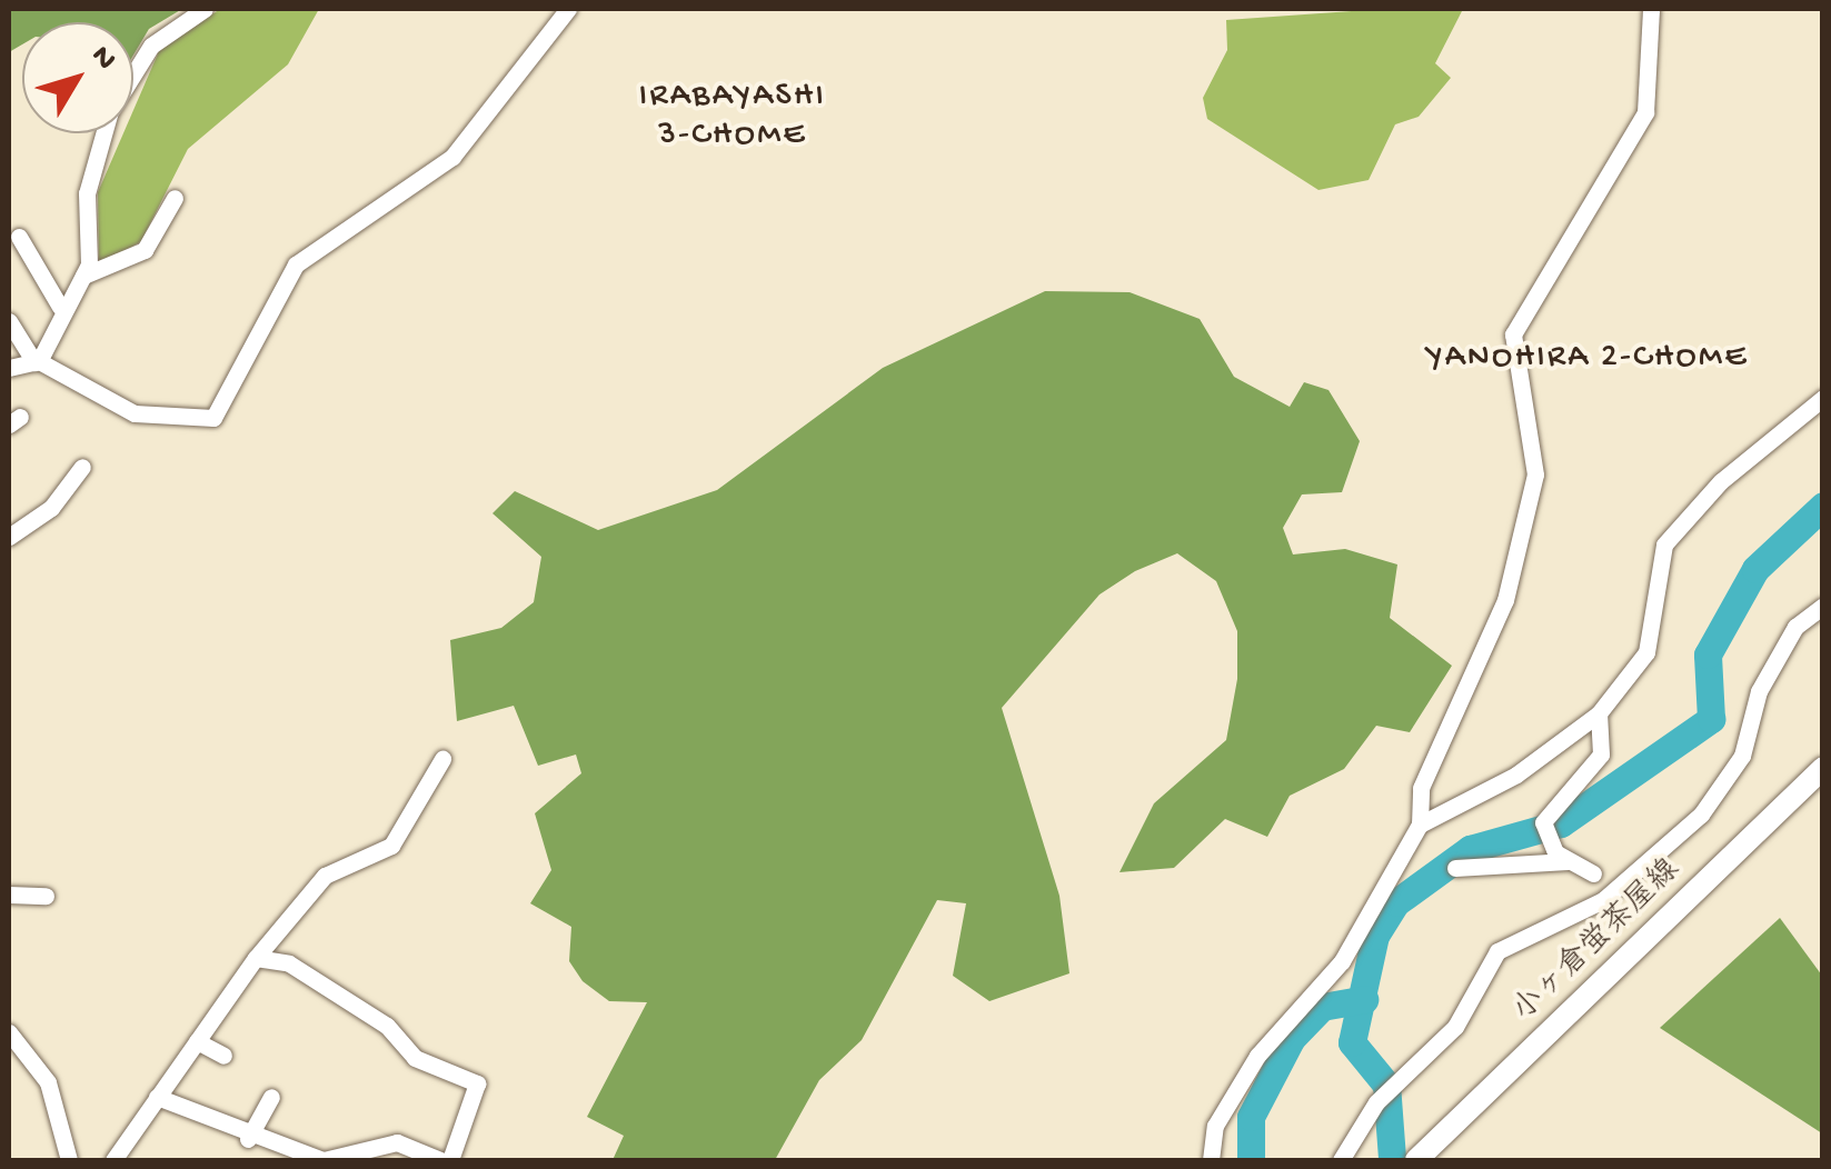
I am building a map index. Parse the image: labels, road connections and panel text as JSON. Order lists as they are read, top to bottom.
{
  "streets": {
    "street": ["小ヶ倉蛍茶屋線"]
  },
  "districts": ["IRABAYASHI 3-CHOME", "YANOHIRA 2-CHOME"],
  "north": "top right"
}
